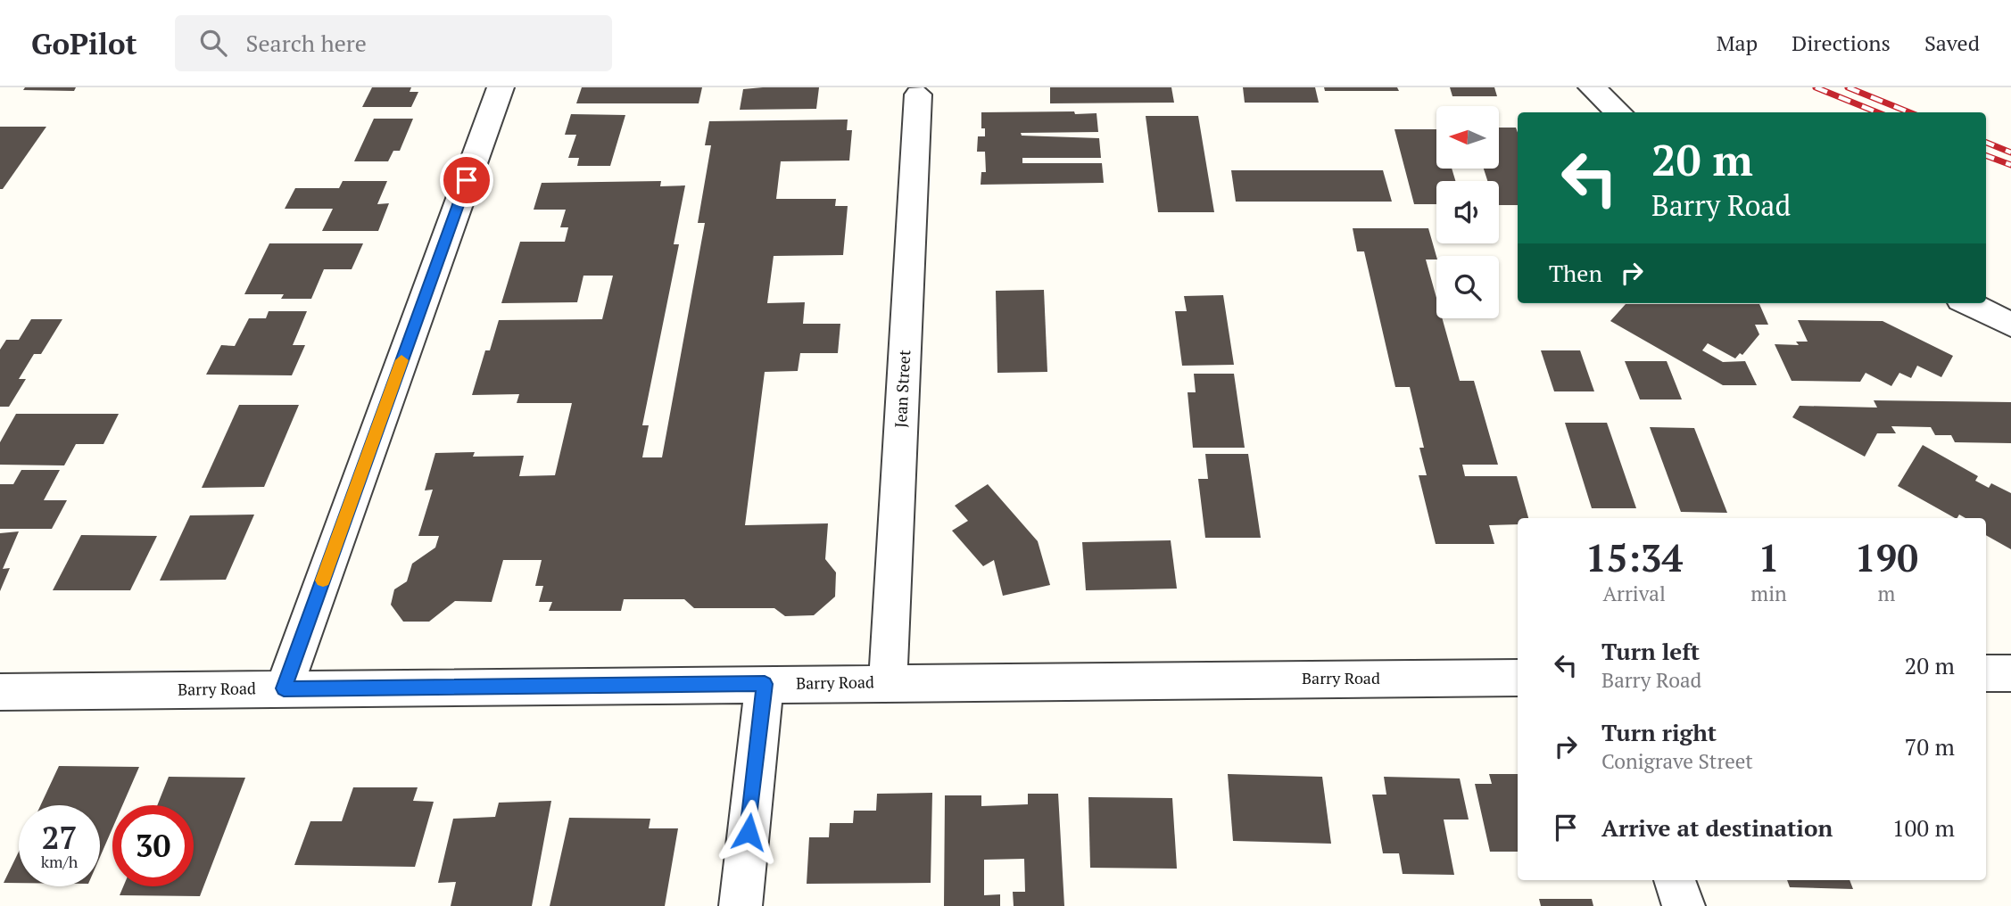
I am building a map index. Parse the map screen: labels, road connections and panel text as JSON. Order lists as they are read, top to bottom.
{
  "streets": {
    "street": ["Jean Street", "Barry Road"]
  },
  "crossings": [
    ["Jean Street", "Barry Road"]
  ],
  "north": "left",
  "page": {
    "header": "GoPilot",
    "search": "Search here",
    "nav": ["Map", "Directions", "Saved"],
    "turn": ["20 m", "Barry Road"],
    "then": "Then",
    "eta": [
      "15:34",
      "Arrival",
      "1",
      "min",
      "190",
      "m"
    ],
    "list": [
      {
        "name": "Turn left",
        "note": "Barry Road",
        "value": "20 m"
      },
      {
        "name": "Turn right",
        "note": "Conigrave Street",
        "value": "70 m"
      },
      {
        "name": "Arrive at destination",
        "value": "100 m"
      }
    ],
    "speed": "27 km/h",
    "limit": "30"
  }
}
